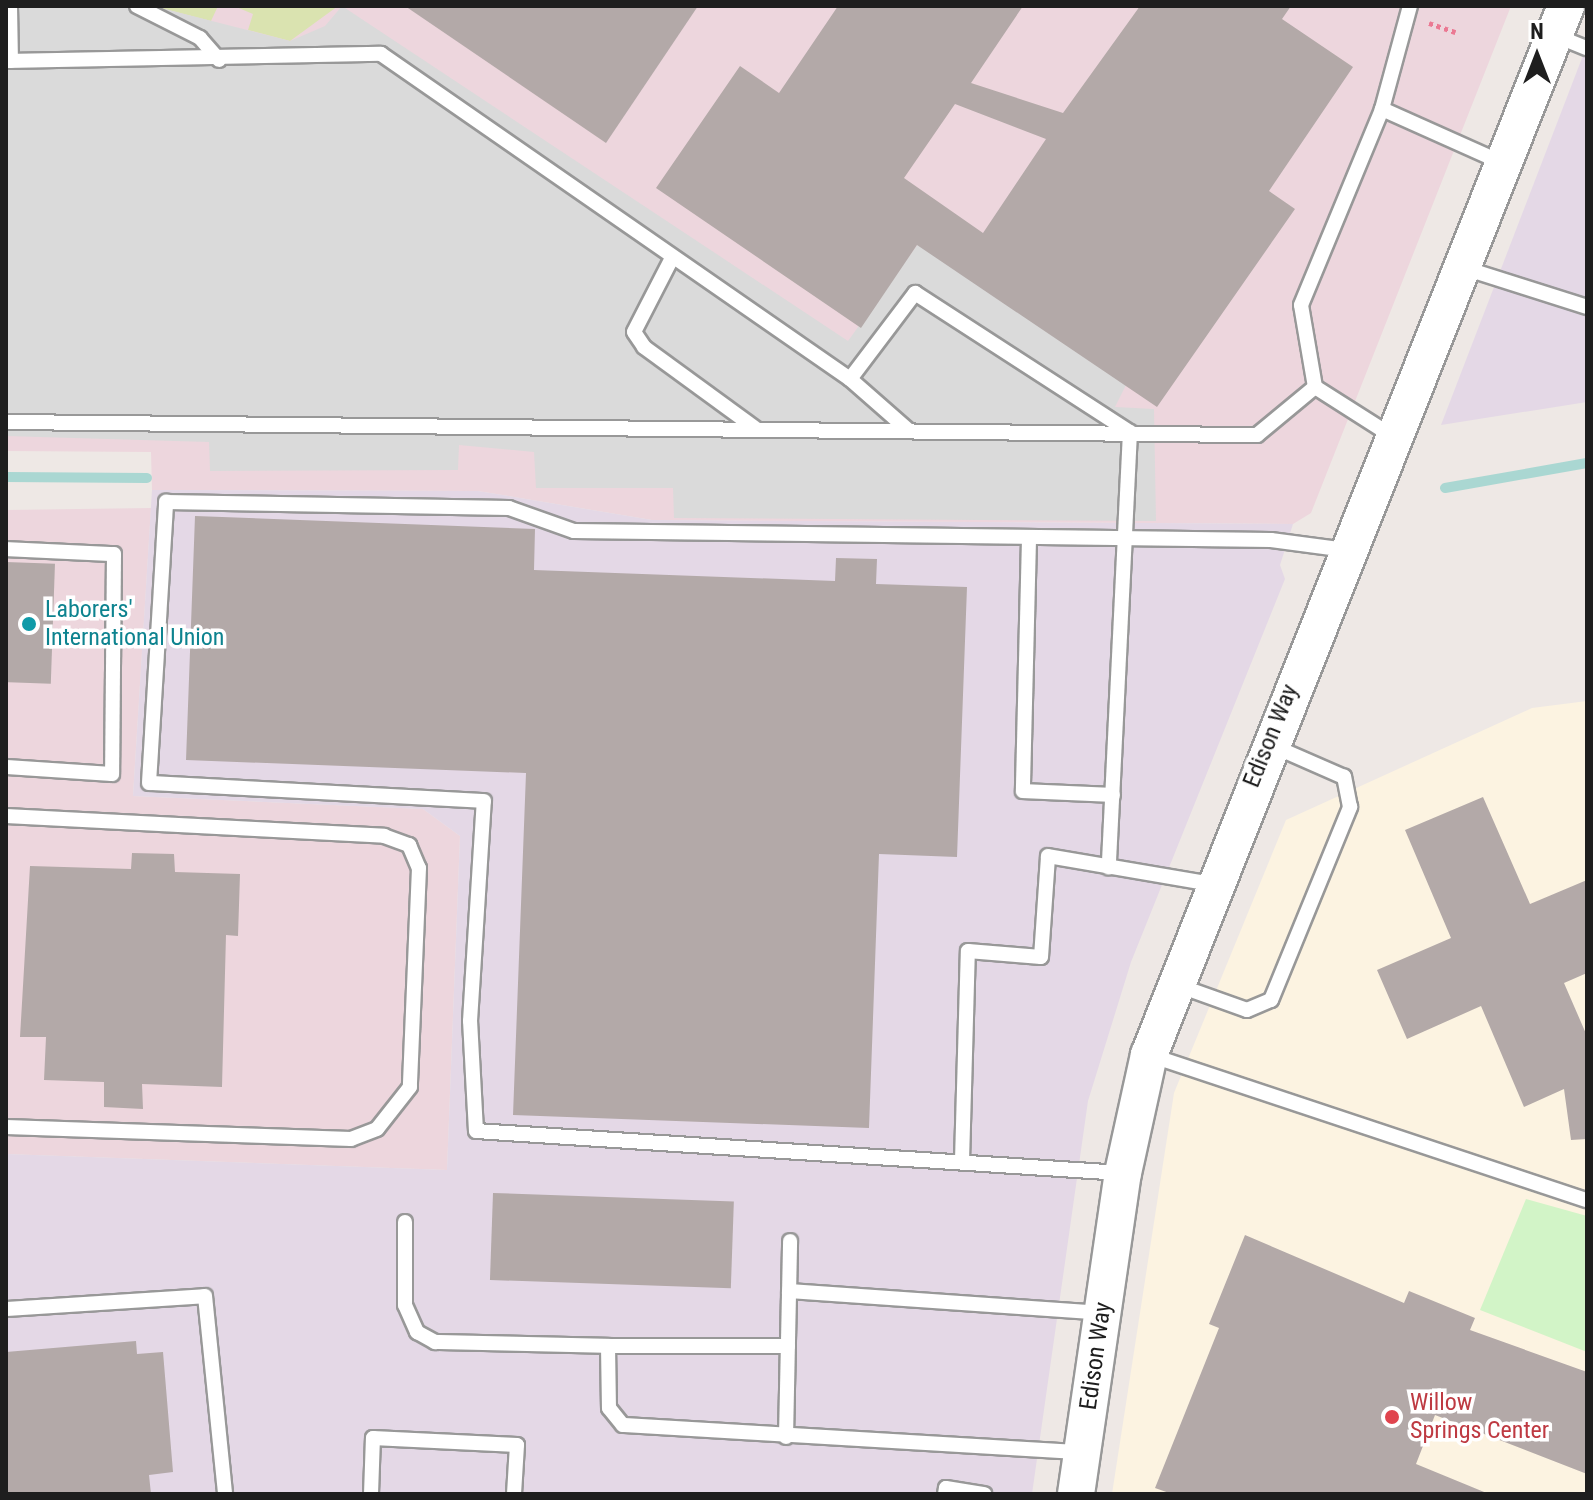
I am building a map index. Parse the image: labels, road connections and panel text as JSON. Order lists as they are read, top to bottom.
{
  "streets": {
    "street": ["Edison Way"]
  },
  "places": ["Laborers' International Union", "Willow Springs Center"],
  "north": "top"
}
